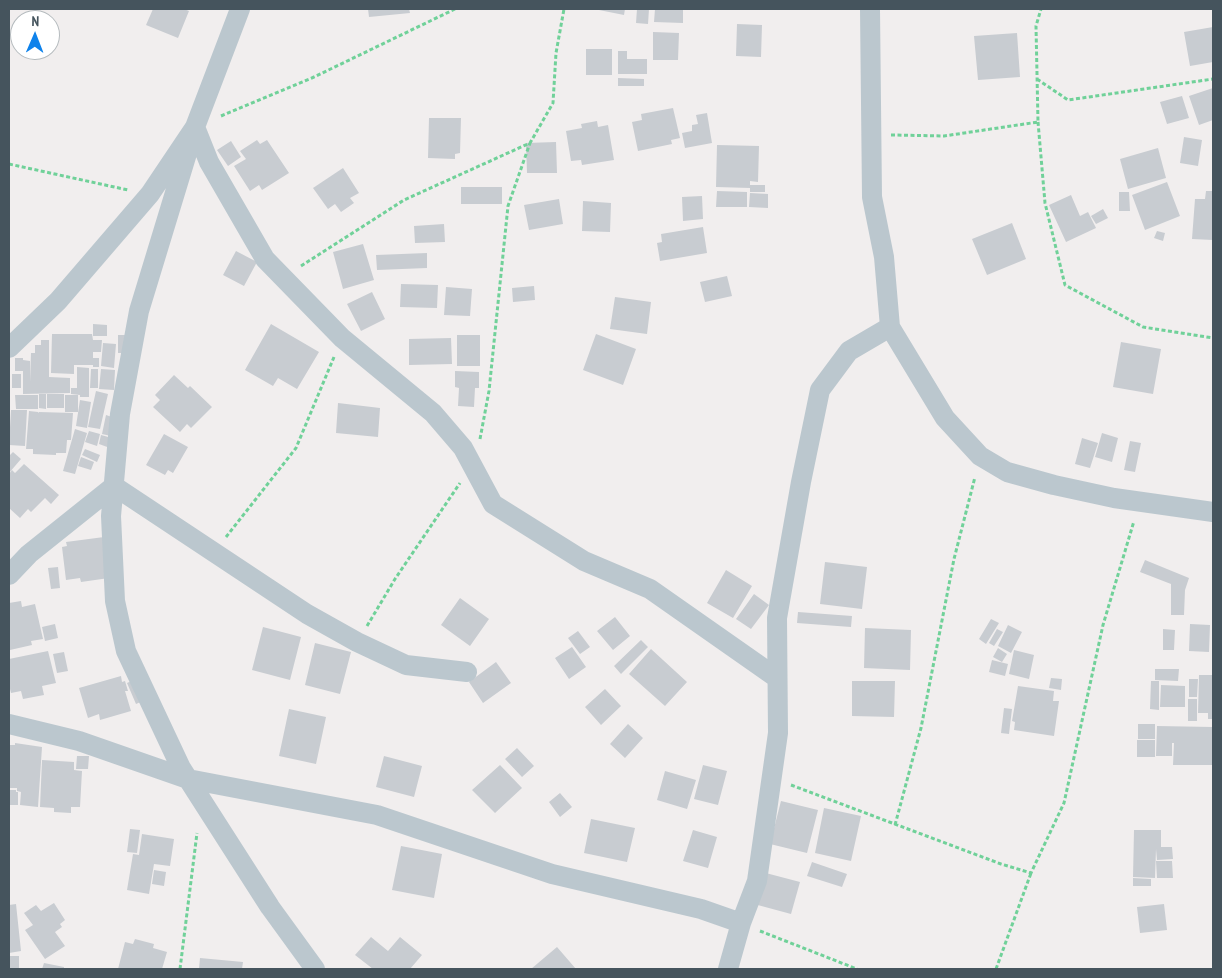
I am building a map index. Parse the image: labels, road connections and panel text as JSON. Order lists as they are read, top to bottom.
{
  "north": "top"
}
